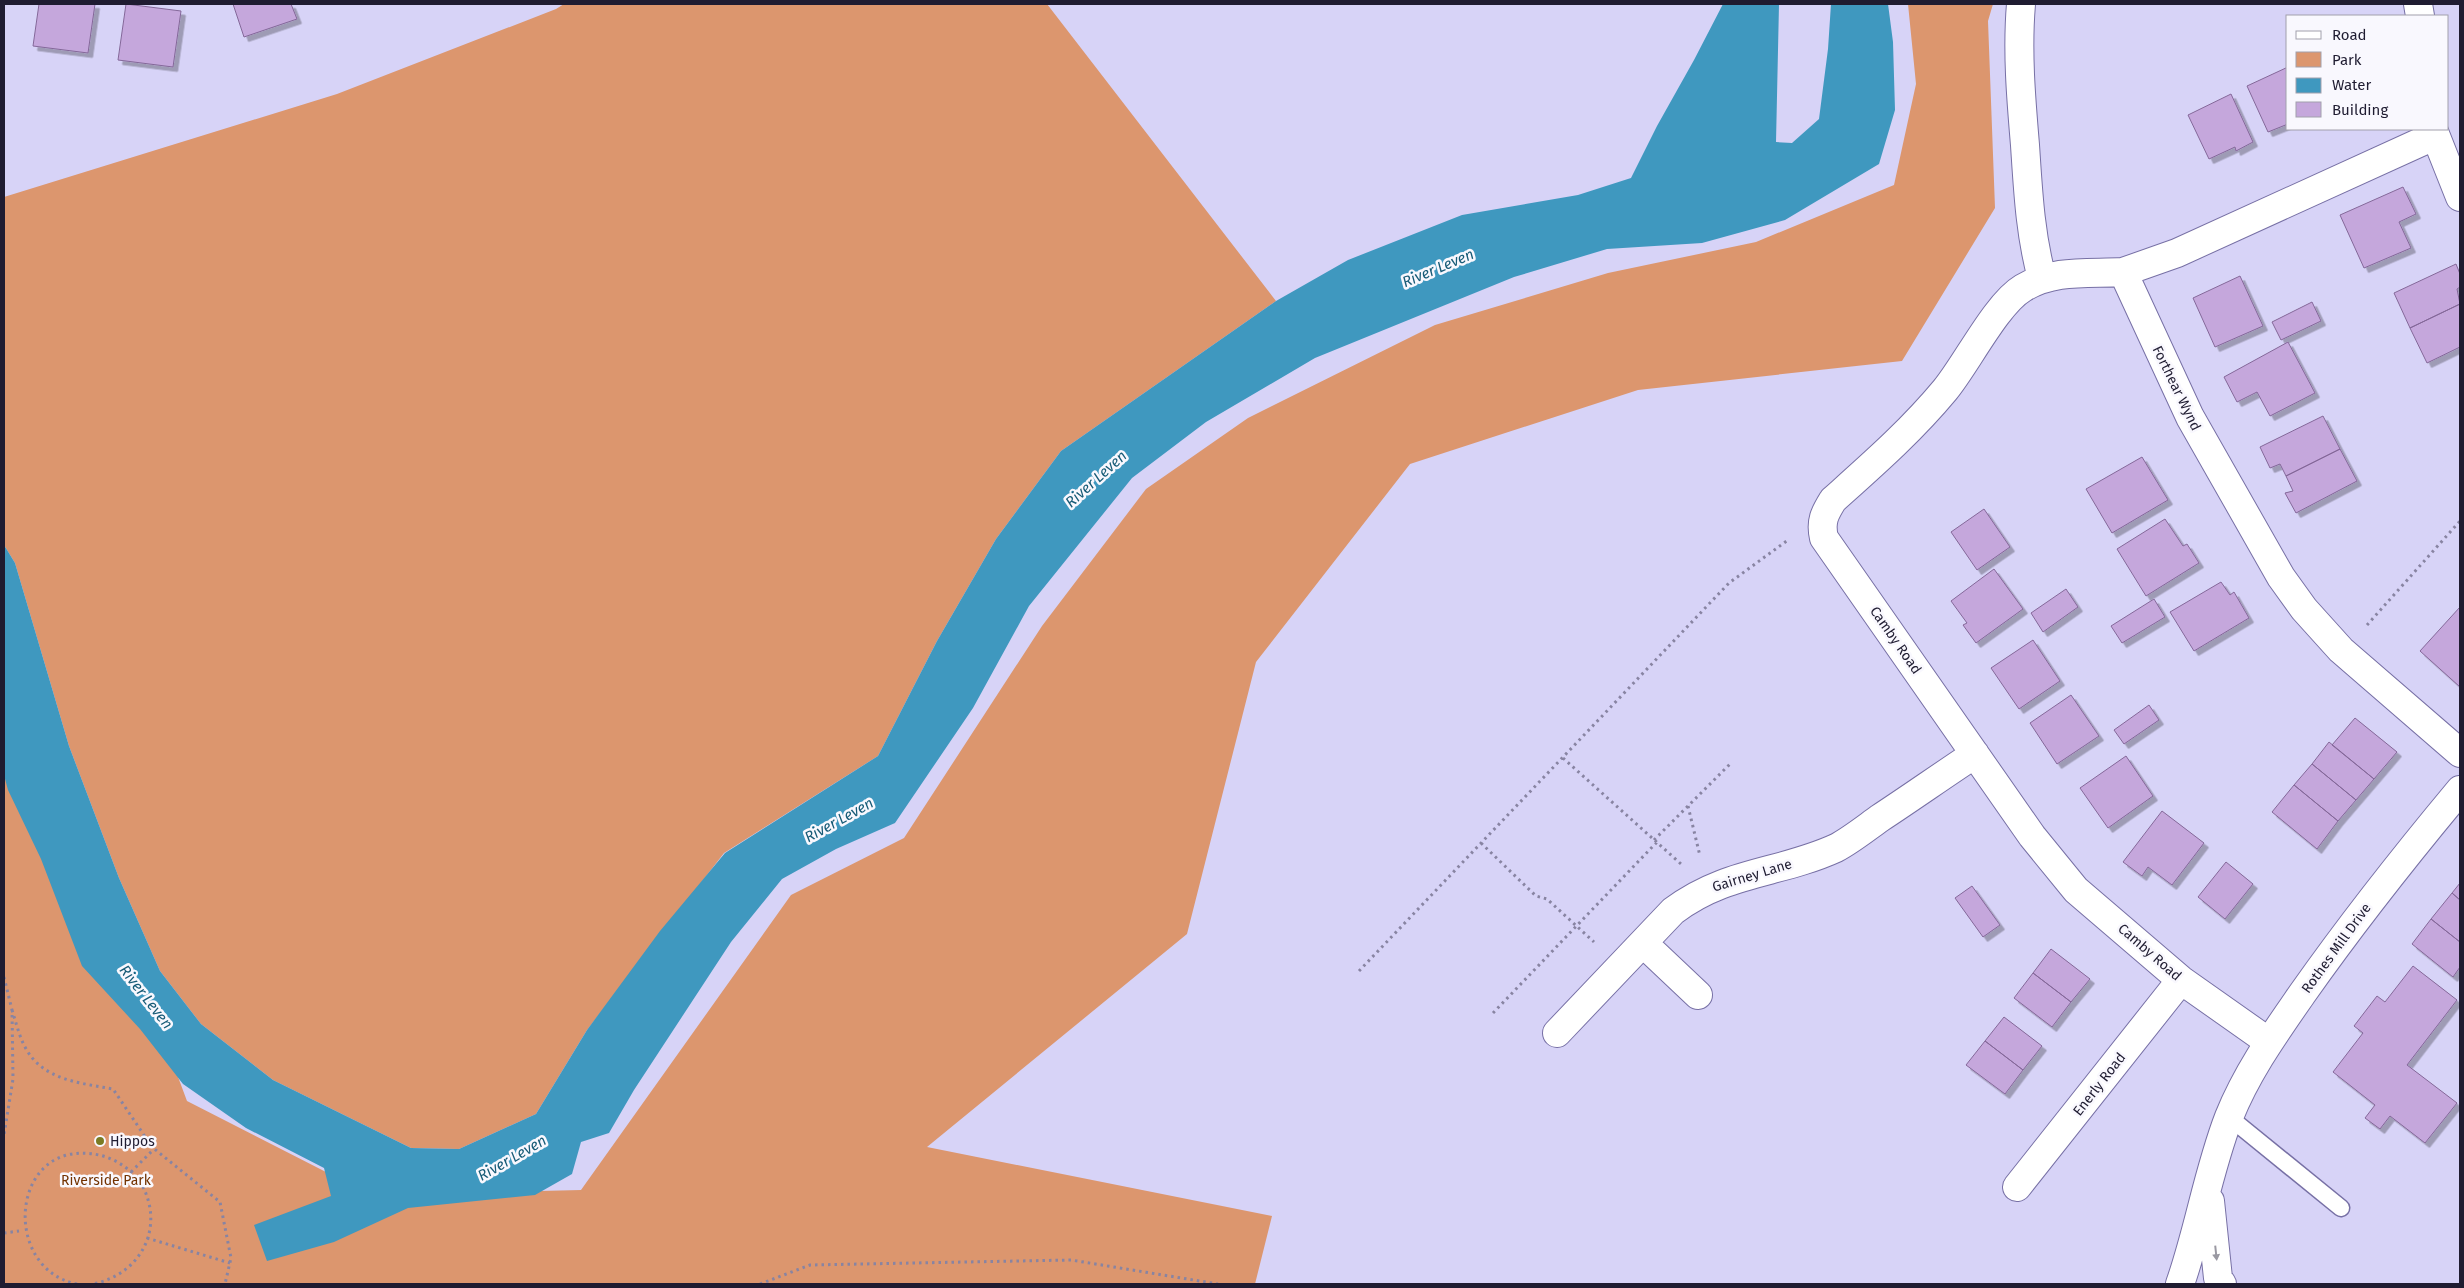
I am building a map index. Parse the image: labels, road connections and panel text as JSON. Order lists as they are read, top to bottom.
{
  "streets": {
    "street": [
      "Forthear Wynd",
      "Camby Road",
      "Gairney Lane",
      "Rothes Mill Drive",
      "Enerly Road"
    ]
  },
  "crossings": [
    ["Camby Road", "Gairney Lane"],
    ["Camby Road", "Rothes Mill Drive"],
    ["Camby Road", "Enerly Road"]
  ],
  "water": ["River Leven"],
  "parks": ["Riverside Park"],
  "places": ["Hippos"],
  "legend": [
    "Road",
    "Park",
    "Water",
    "Building"
  ]
}
